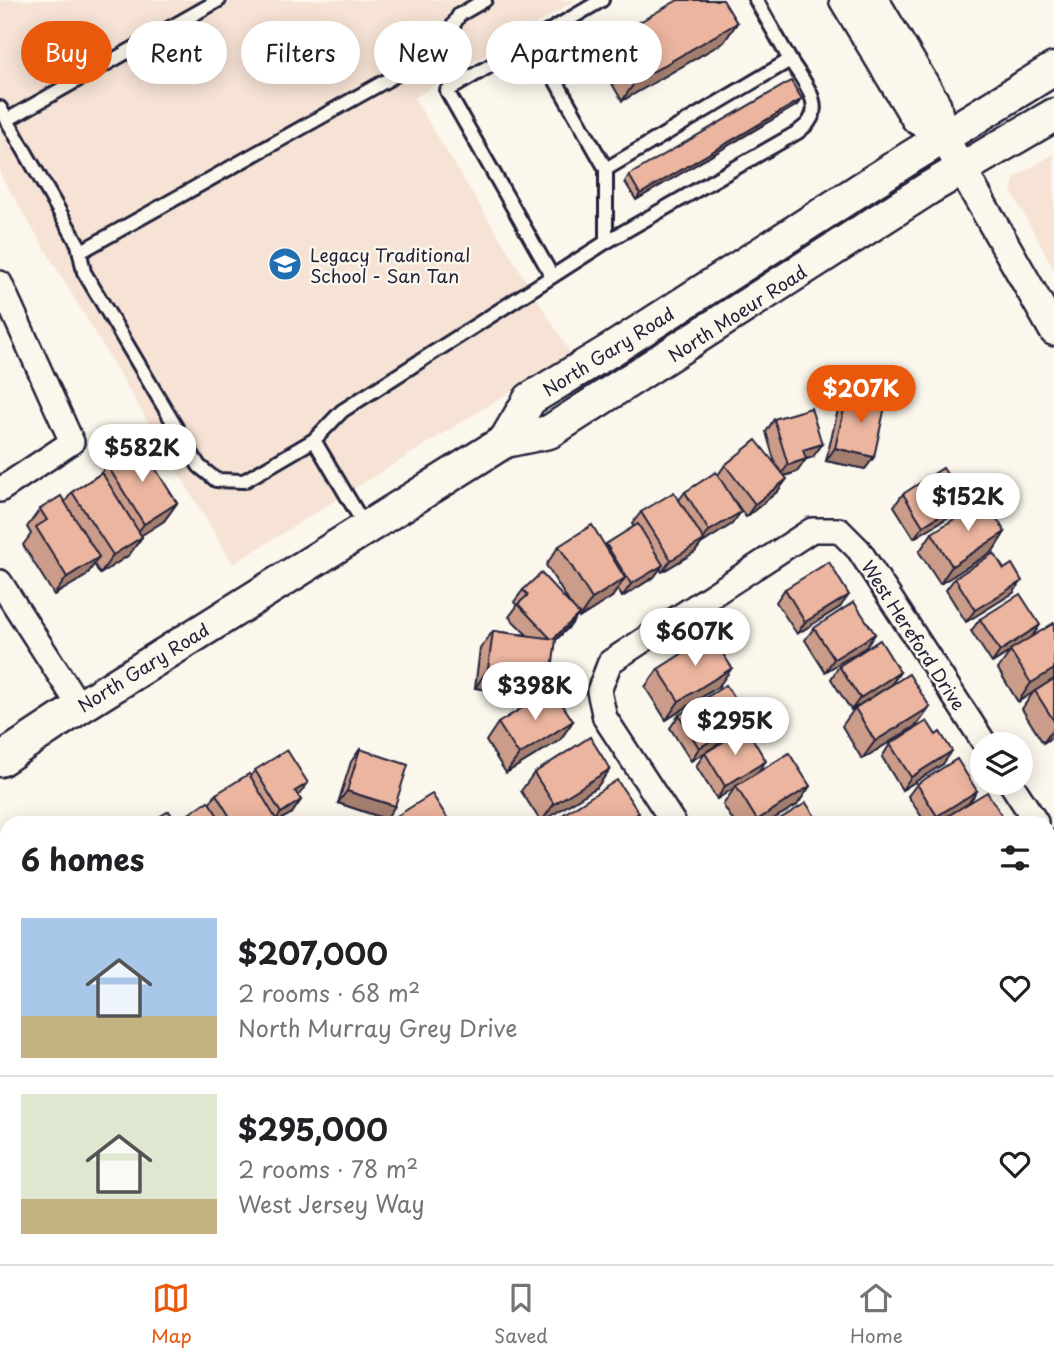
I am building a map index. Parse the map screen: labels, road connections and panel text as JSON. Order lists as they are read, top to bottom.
{
  "streets": {
    "main road": ["North Moeur Road", "North Gary Road"],
    "street": ["West Hereford Drive"]
  },
  "crossings": [
    ["North Moeur Road", "North Gary Road"]
  ],
  "places": {
    "school or university": ["Legacy Traditional School - San Tan"]
  },
  "page": {
    "chip": [
      "Buy",
      "Rent",
      "Filters",
      "New",
      "Apartment"
    ],
    "price": [
      "$207K",
      "$582K",
      "$152K",
      "$607K",
      "$398K",
      "$295K"
    ],
    "heading": "6 homes",
    "list": [
      {
        "name": "$207,000",
        "note": "2 rooms · 68 m² · North Murray Grey Drive"
      },
      {
        "name": "$295,000",
        "note": "2 rooms · 78 m² · West Jersey Way"
      }
    ],
    "tabs": ["Map", "Saved", "Home"]
  }
}
